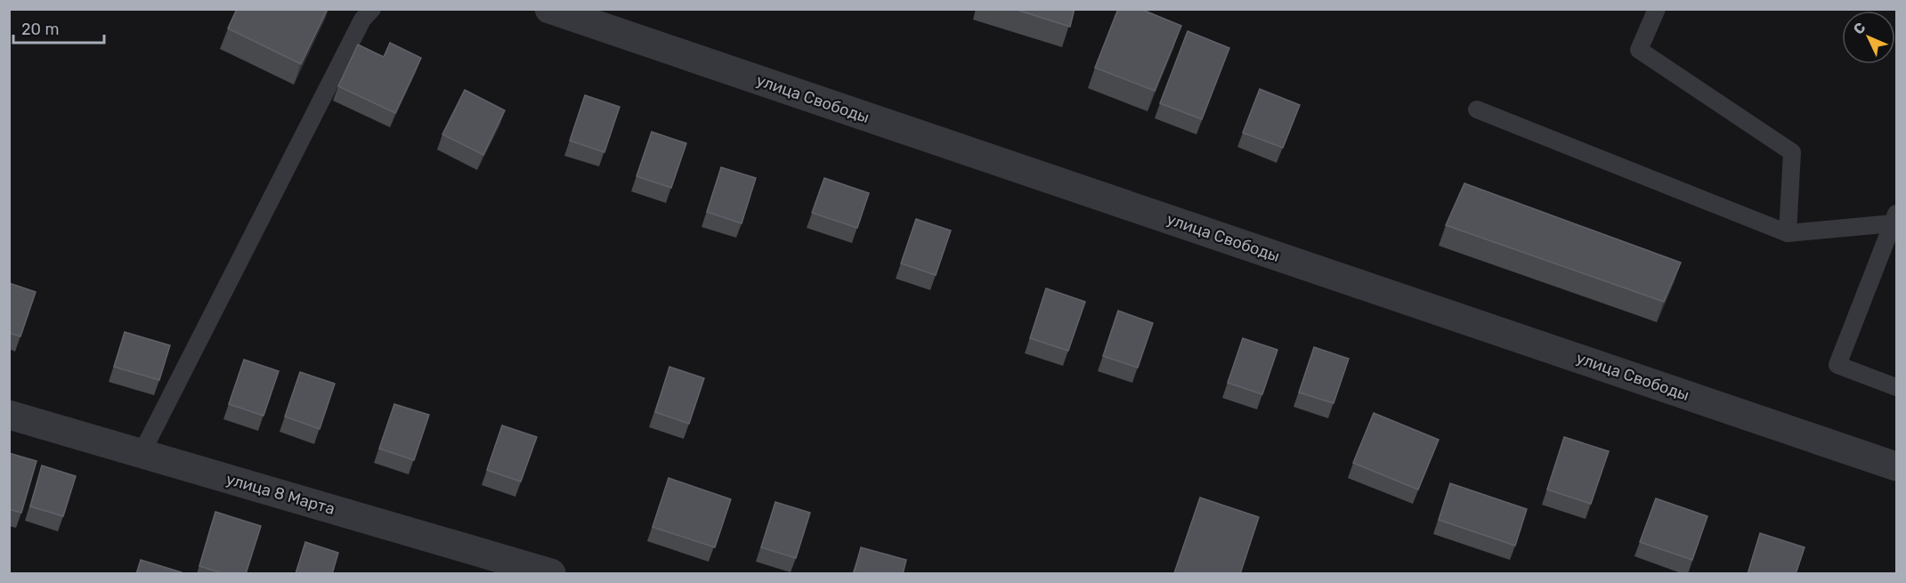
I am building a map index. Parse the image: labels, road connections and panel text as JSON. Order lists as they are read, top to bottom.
{
  "streets": {
    "street": ["улица Свободы", "улица 8 Марта"]
  },
  "scale_bar": "20 m",
  "north": "top left"
}
